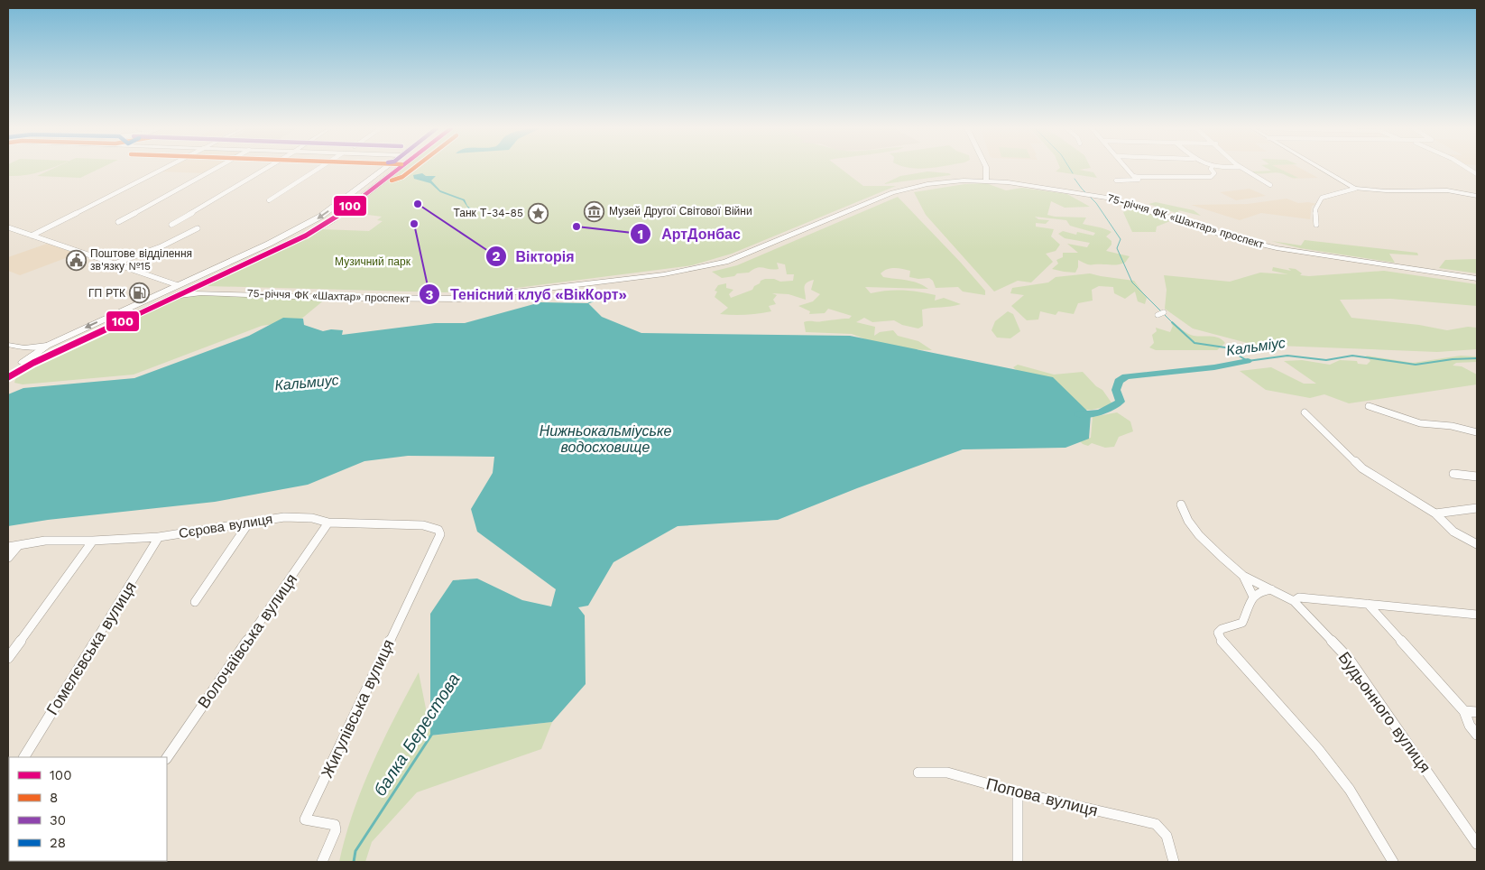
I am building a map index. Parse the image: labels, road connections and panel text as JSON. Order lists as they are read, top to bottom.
{
  "streets": {
    "main road": ["75-річчя ФК «Шахтар» проспект"],
    "street": [
      "Сєрова вулиця",
      "Волочаївська вулиця",
      "Гомелєвська вулиця",
      "Жигулівська вулиця",
      "Будьонного вулиця",
      "Попова вулиця"
    ]
  },
  "crossings": [
    ["Сєрова вулиця", "Волочаївська вулиця"],
    ["Сєрова вулиця", "Гомелєвська вулиця"],
    ["Сєрова вулиця", "Жигулівська вулиця"]
  ],
  "water": [
    "Кальміус",
    "Кальмиус",
    "Нижньокальміуське водосховище",
    "балка Берестова"
  ],
  "parks": ["Музичний парк"],
  "places": {
    "other": ["Вікторія", "Тенісний клуб «ВікКорт»", "АртДонбас"],
    "museum": ["Музей Другої Світової Війни"],
    "place": ["Танк Т-34-85"],
    "public building": ["Поштове відділення зв'язку №15"],
    "fuel station": ["ГП РТК"]
  },
  "lines": ["transit line 100", "transit line 8"],
  "legend": [
    "100",
    "8",
    "30",
    "28"
  ]
}
